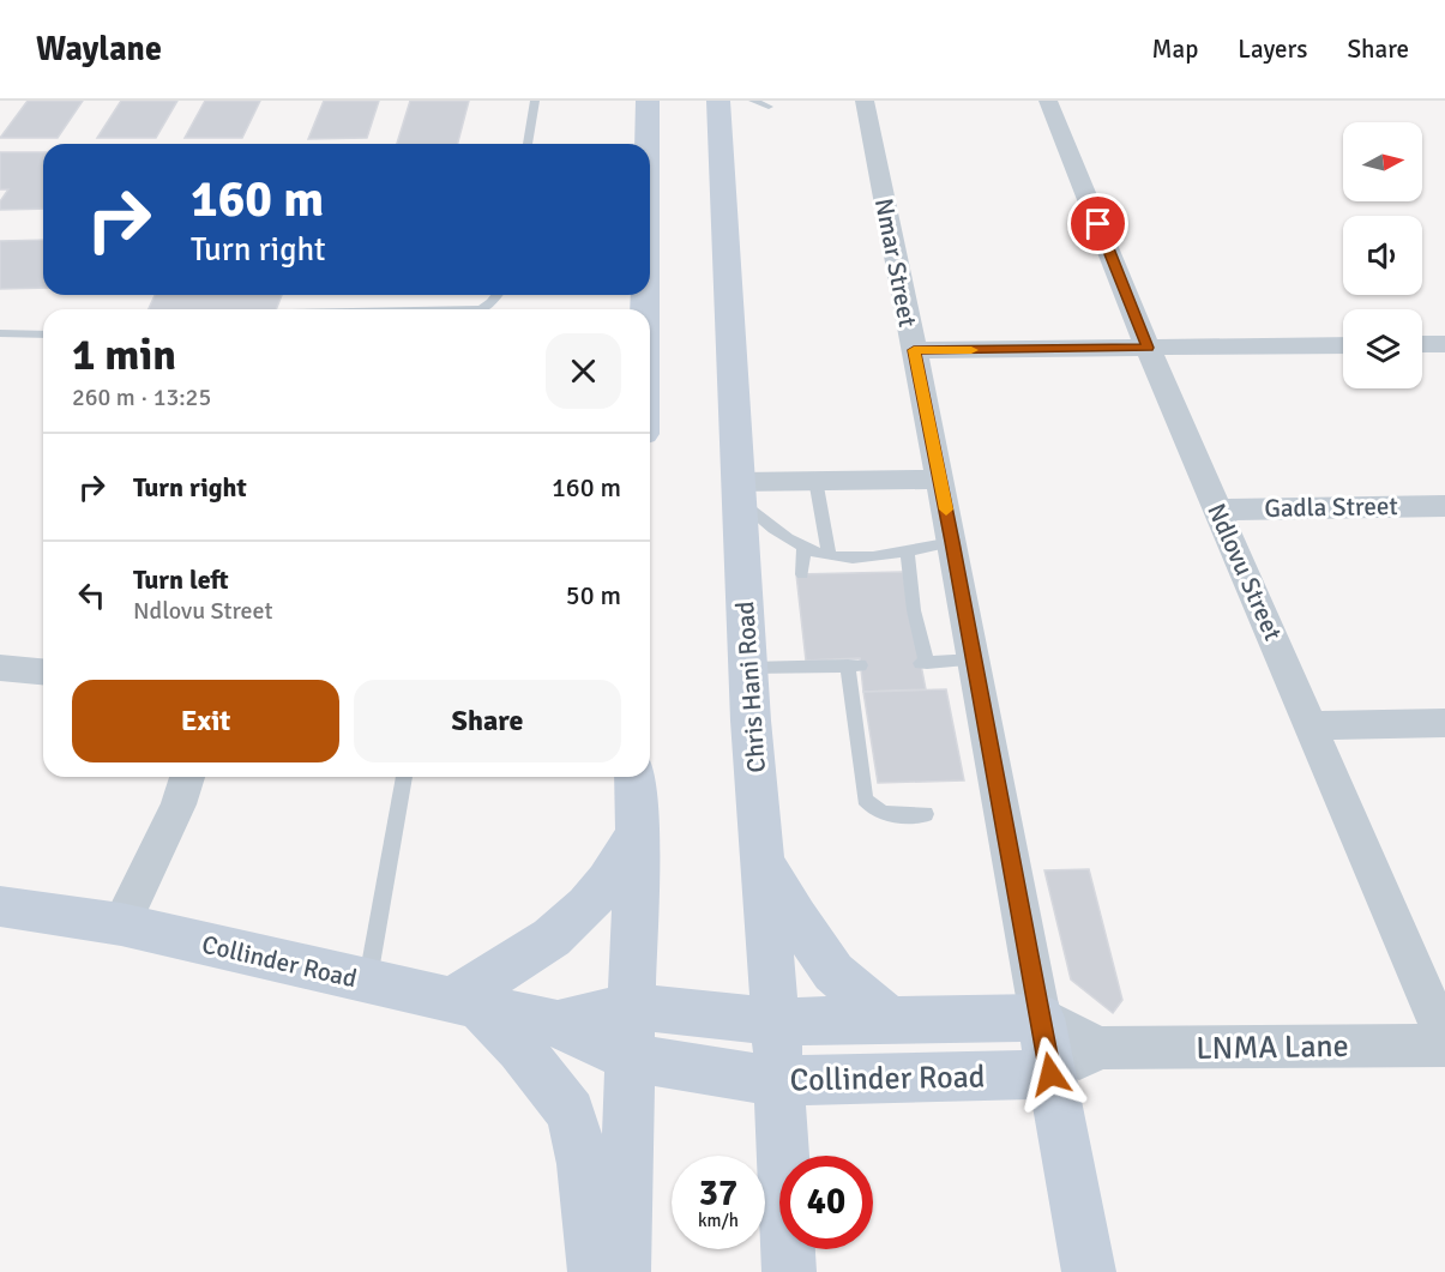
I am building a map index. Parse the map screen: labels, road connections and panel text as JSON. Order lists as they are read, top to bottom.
{
  "streets": {
    "main road": ["Nmar Street", "Chris Hani Road", "Collinder Road"],
    "street": ["Gadla Street", "Ndlovu Street", "LNMA Lane"]
  },
  "crossings": [
    ["Nmar Street", "Collinder Road"],
    ["Gadla Street", "Ndlovu Street"],
    ["Ndlovu Street", "LNMA Lane"],
    ["Chris Hani Road", "Collinder Road"],
    ["Collinder Road", "LNMA Lane"]
  ],
  "north": "right",
  "page": {
    "header": "Waylane",
    "nav": ["Map", "Layers", "Share"],
    "turn": ["160 m", "Turn right"],
    "heading": ["1 min", "260 m · 13:25"],
    "list": [
      {
        "name": "Turn right",
        "value": "160 m"
      },
      {
        "name": "Turn left",
        "note": "Ndlovu Street",
        "value": "50 m"
      }
    ],
    "buttons": ["Exit", "Share"],
    "speed": "37 km/h",
    "limit": "40"
  }
}
